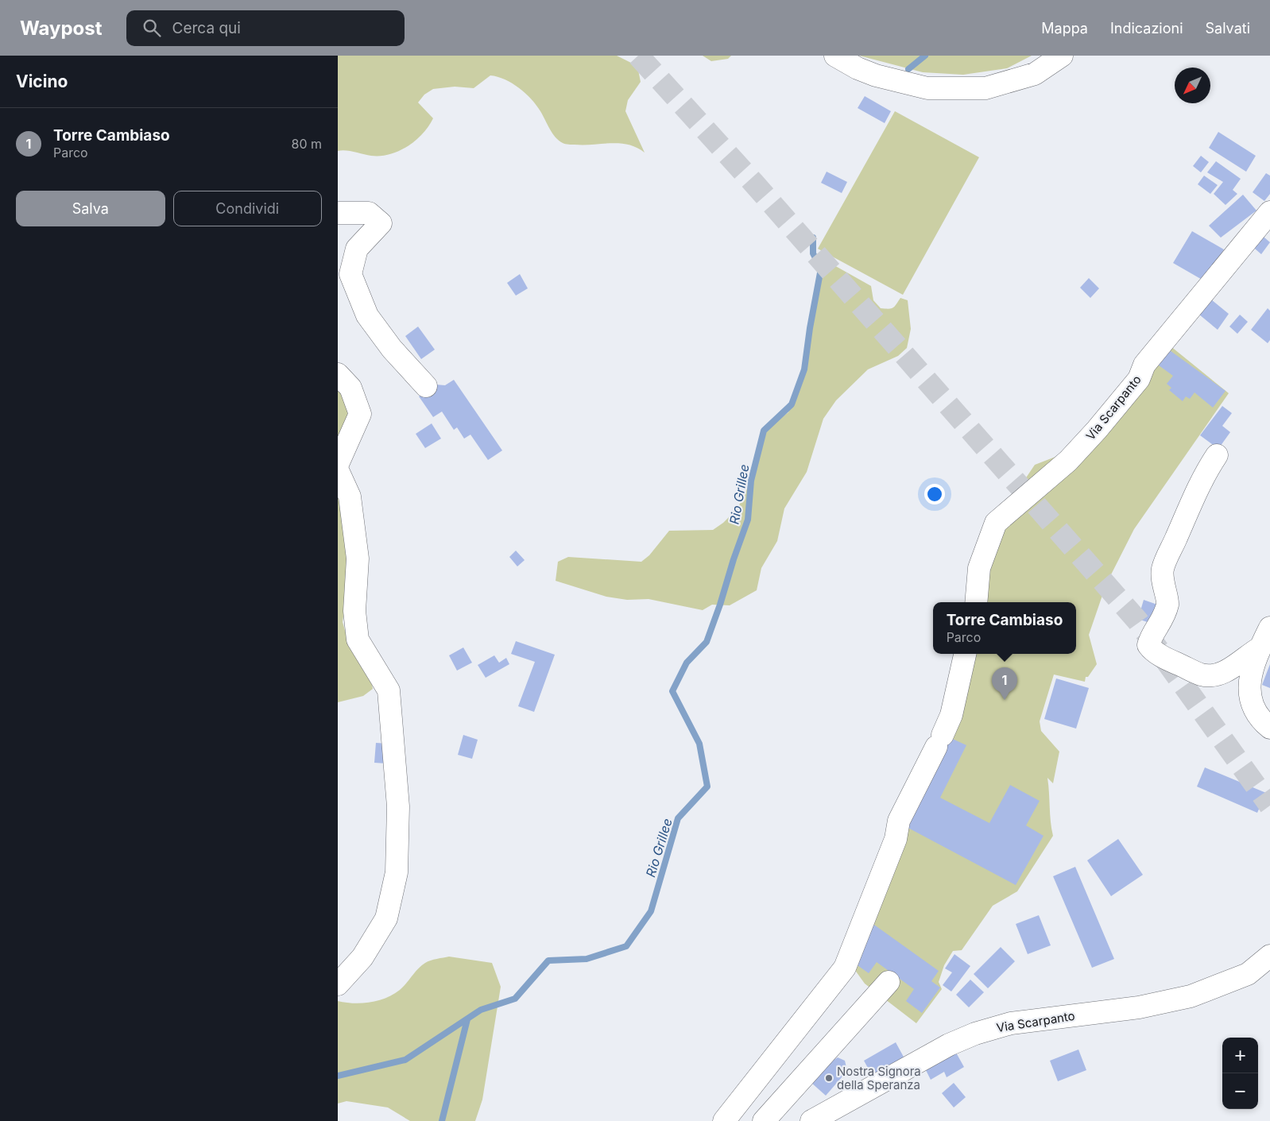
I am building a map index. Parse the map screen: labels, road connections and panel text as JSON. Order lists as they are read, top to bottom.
{
  "streets": {
    "street": ["Via Scarpanto"]
  },
  "water": ["Rio Grillee"],
  "places": ["Nostra Signora della Speranza"],
  "north": "bottom left",
  "page": {
    "header": "Waypost",
    "search": "Cerca qui",
    "nav": ["Mappa", "Indicazioni", "Salvati"],
    "heading": "Vicino",
    "list": [
      {
        "mark": "1",
        "name": "Torre Cambiaso",
        "note": "Parco",
        "value": "80 m"
      }
    ],
    "buttons": ["Salva", "Condividi"],
    "popup": ["Torre Cambiaso", "Parco"],
    "pins": "1",
    "map_buttons": ["+", "−"]
  }
}
